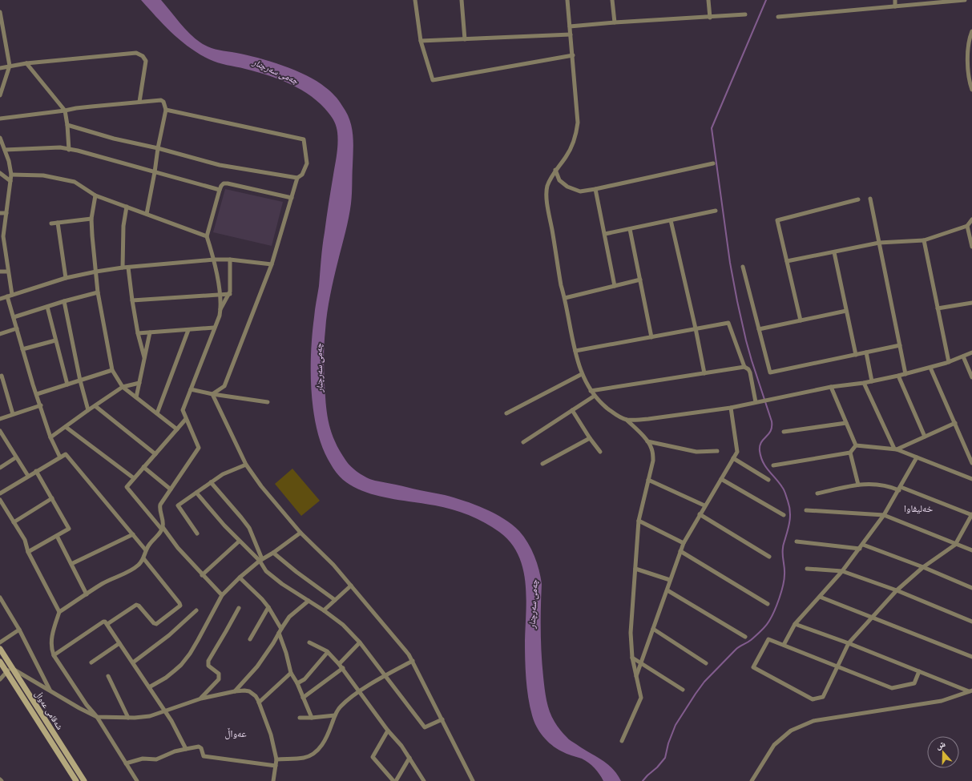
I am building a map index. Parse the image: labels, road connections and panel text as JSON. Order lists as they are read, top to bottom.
{
  "streets": {
    "main road": ["شەقامی عەواڵ"]
  },
  "districts": ["خەلیفاوا", "عەواڵ"],
  "water": ["چەمی سەرچنار"],
  "north": "top"
}
